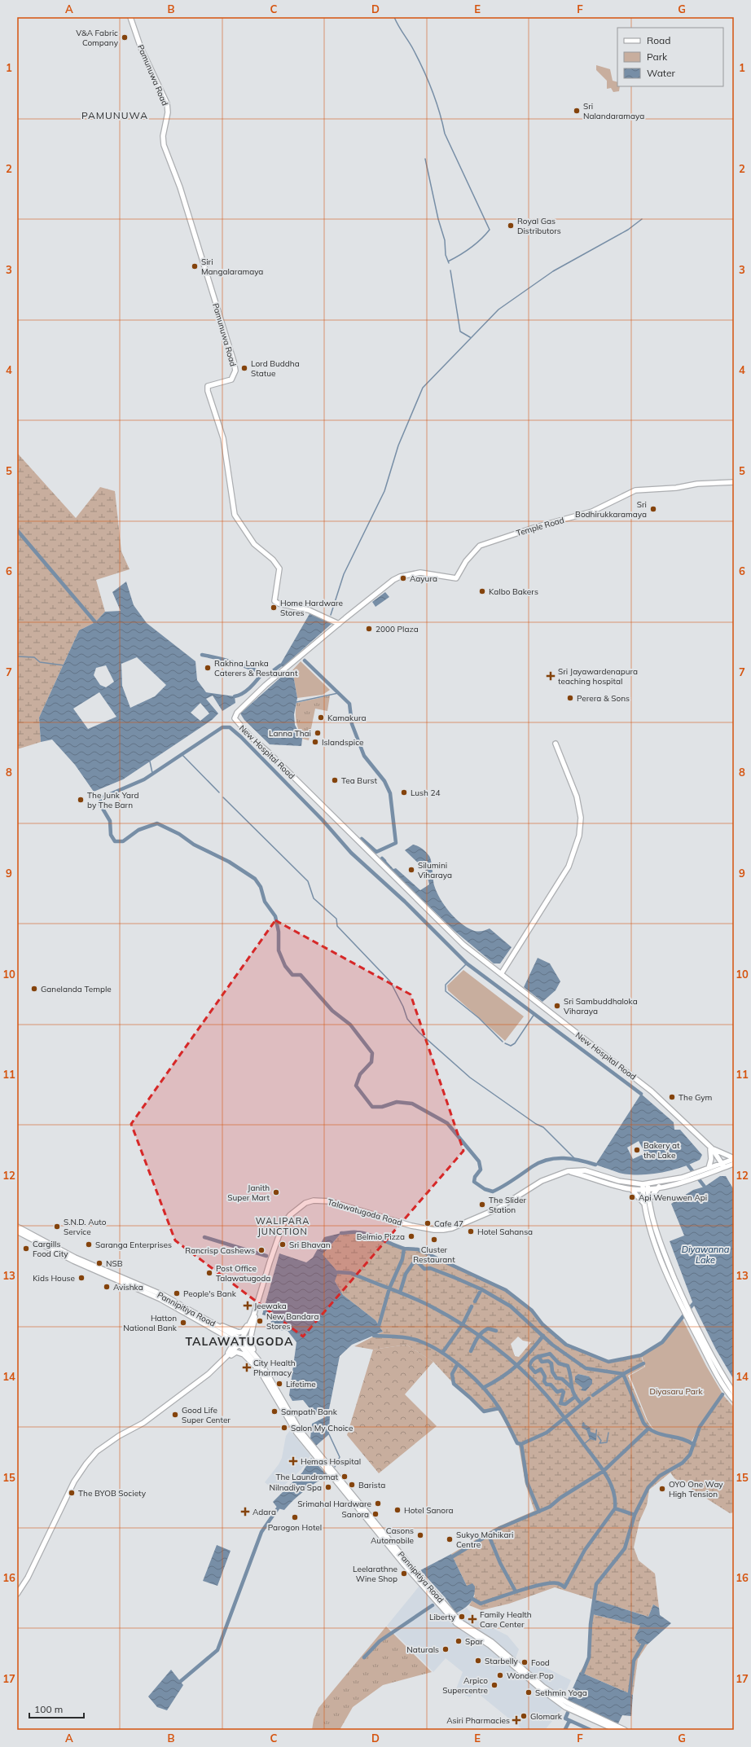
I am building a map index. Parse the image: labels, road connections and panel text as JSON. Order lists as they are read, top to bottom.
{
  "streets": {
    "main road": [
      "Pamunuwa Road",
      "Temple Road",
      "New Hospital Road",
      "Talawatugoda Road",
      "Pannipitiya Road"
    ]
  },
  "crossings": [
    ["Pamunuwa Road", "New Hospital Road"],
    ["Temple Road", "New Hospital Road"],
    ["New Hospital Road", "Talawatugoda Road"],
    ["Talawatugoda Road", "Pannipitiya Road"]
  ],
  "districts": ["PAMUNUWA", "WALIPARA JUNCTION", "TALAWATUGODA"],
  "water": ["Diyawanna Lake"],
  "parks": ["Diyasaru Park"],
  "places": {
    "other": [
      "V&A Fabric Company",
      "Sri Nalandaramaya",
      "Royal Gas Distributors",
      "Siri Mangalaramaya",
      "Lord Buddha Statue",
      "Sri Bodhirukkaramaya",
      "Aayura",
      "Kalbo Bakers",
      "Home Hardware Stores",
      "2000 Plaza",
      "Rakhna Lanka Caterers & Restaurant",
      "Perera & Sons",
      "Kamakura",
      "Lanna Thai",
      "Islandspice",
      "Tea Burst",
      "Lush 24",
      "The Junk Yard by The Barn",
      "Silumini Viharaya",
      "Ganelanda Temple",
      "Sri Sambuddhaloka Viharaya",
      "The Gym",
      "Bakery at the Lake",
      "Janith Super Mart",
      "Api Wenuwen Api",
      "The Slider Station",
      "Cafe 47",
      "S.N.D. Auto Service",
      "Hotel Sahansa",
      "Belmio Pizza",
      "Cluster Restaurant",
      "Saranga Enterprises",
      "Sri Bhavan",
      "Cargills Food City",
      "Rancrisp Cashews",
      "NSB",
      "Post Office Talawatugoda",
      "Kids House",
      "Avishka",
      "People's Bank",
      "New Bandara Stores",
      "Hatton National Bank",
      "Lifetime",
      "Sampath Bank",
      "Good Life Super Center",
      "Salon My Choice",
      "The Laundromat",
      "Barista",
      "Nilnadiya Spa",
      "OYO One Way High Tension",
      "The BYOB Society",
      "Srimahal Hardware",
      "Hotel Sanora",
      "Sanora",
      "Parogon Hotel",
      "Casons Automobile",
      "Sukyo Mahikari Centre",
      "Leelarathne Wine Shop",
      "Liberty",
      "Spar",
      "Naturals",
      "Starbelly",
      "Food",
      "Wonder Pop",
      "Arpico Supercentre",
      "Sethmin Yoga",
      "Glomark"
    ],
    "health": [
      "Sri Jayawardenapura teaching hospital",
      "Jeewaka",
      "City Health Pharmacy",
      "Hemas Hospital",
      "Adara",
      "Family Health Care Center",
      "Asiri Pharmacies"
    ]
  },
  "legend": ["Road", "Park", "Water"],
  "scale_bar": "100 m",
  "grid": {
    "columns": [
      "A",
      "B",
      "C",
      "D",
      "E",
      "F",
      "G"
    ],
    "rows": [
      "1",
      "2",
      "3",
      "4",
      "5",
      "6",
      "7",
      "8",
      "9",
      "10",
      "11",
      "12",
      "13",
      "14",
      "15",
      "16",
      "17"
    ]
  }
}
